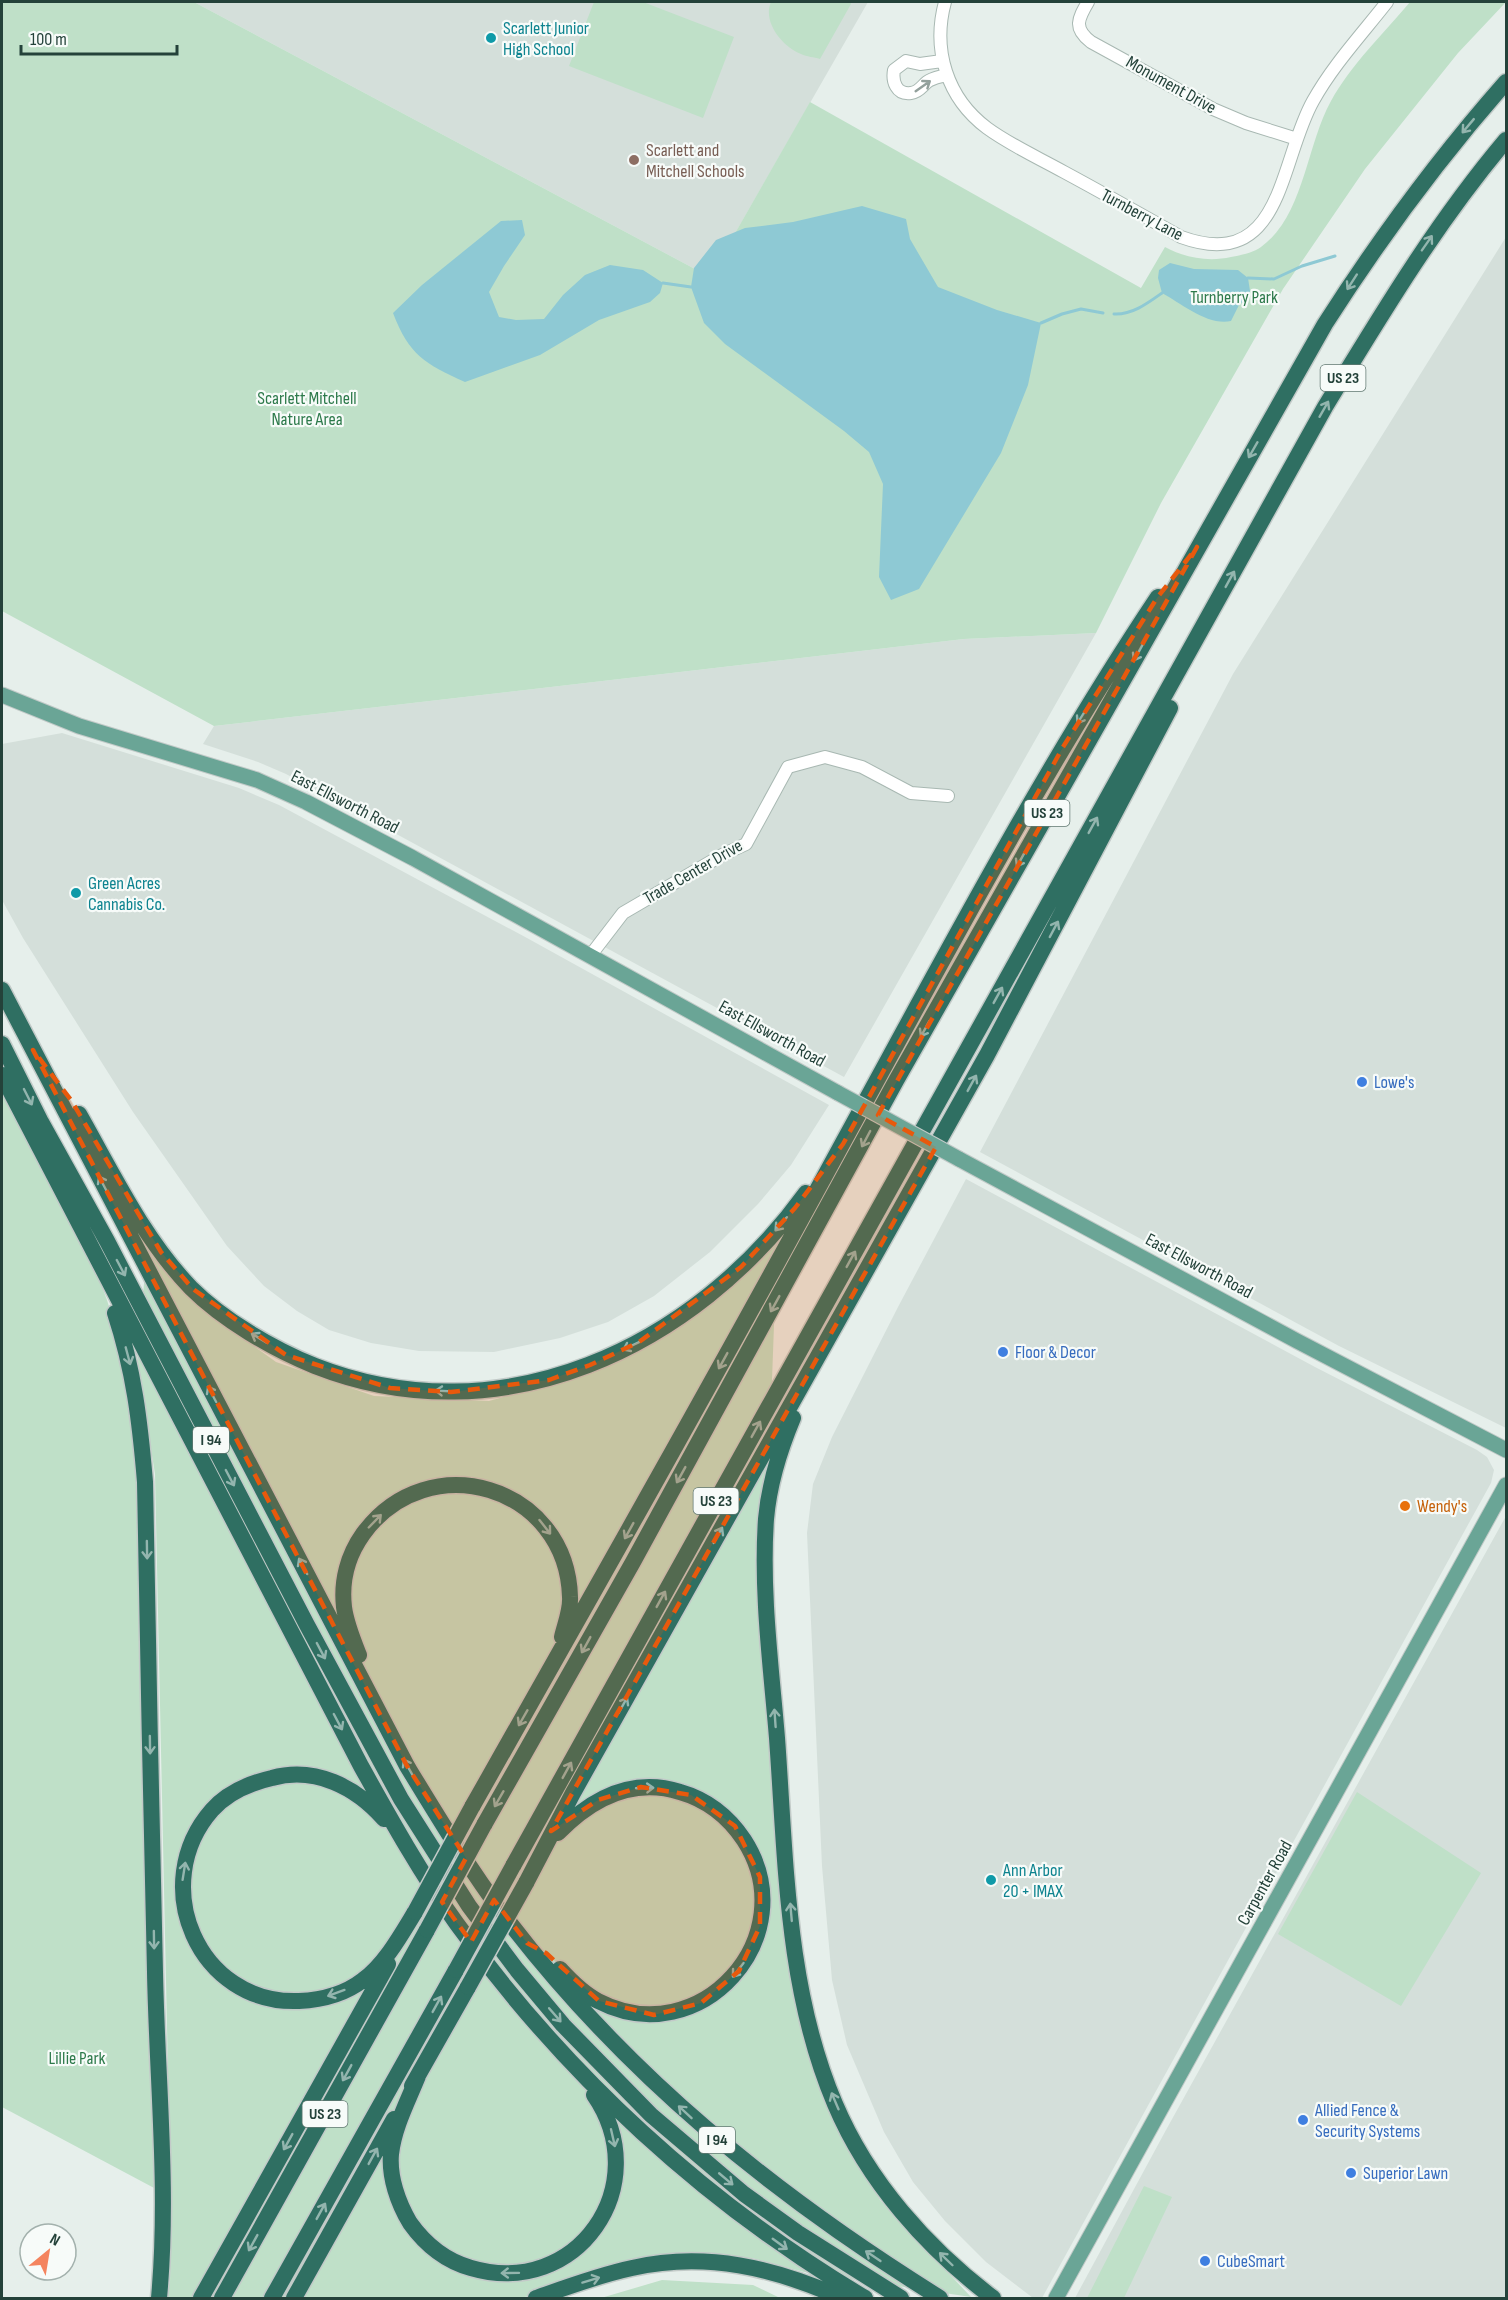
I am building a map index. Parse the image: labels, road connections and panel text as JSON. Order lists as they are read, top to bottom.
{
  "streets": {
    "highway": ["US 23", "I 94"],
    "main road": ["East Ellsworth Road", "Carpenter Road"],
    "street": ["Monument Drive", "Turnberry Lane", "Trade Center Drive"]
  },
  "crossings": [
    ["Monument Drive", "Turnberry Lane"],
    ["East Ellsworth Road", "Trade Center Drive"]
  ],
  "parks": ["Turnberry Park", "Scarlett Mitchell Nature Area", "Lillie Park"],
  "places": [
    "Scarlett Junior High School",
    "Scarlett and Mitchell Schools",
    "Green Acres Cannabis Co.",
    "Lowe's",
    "Floor & Decor",
    "Wendy's",
    "Ann Arbor 20 + IMAX",
    "Allied Fence & Security Systems",
    "Superior Lawn",
    "CubeSmart"
  ],
  "scale_bar": "100 m",
  "north": "top right"
}
